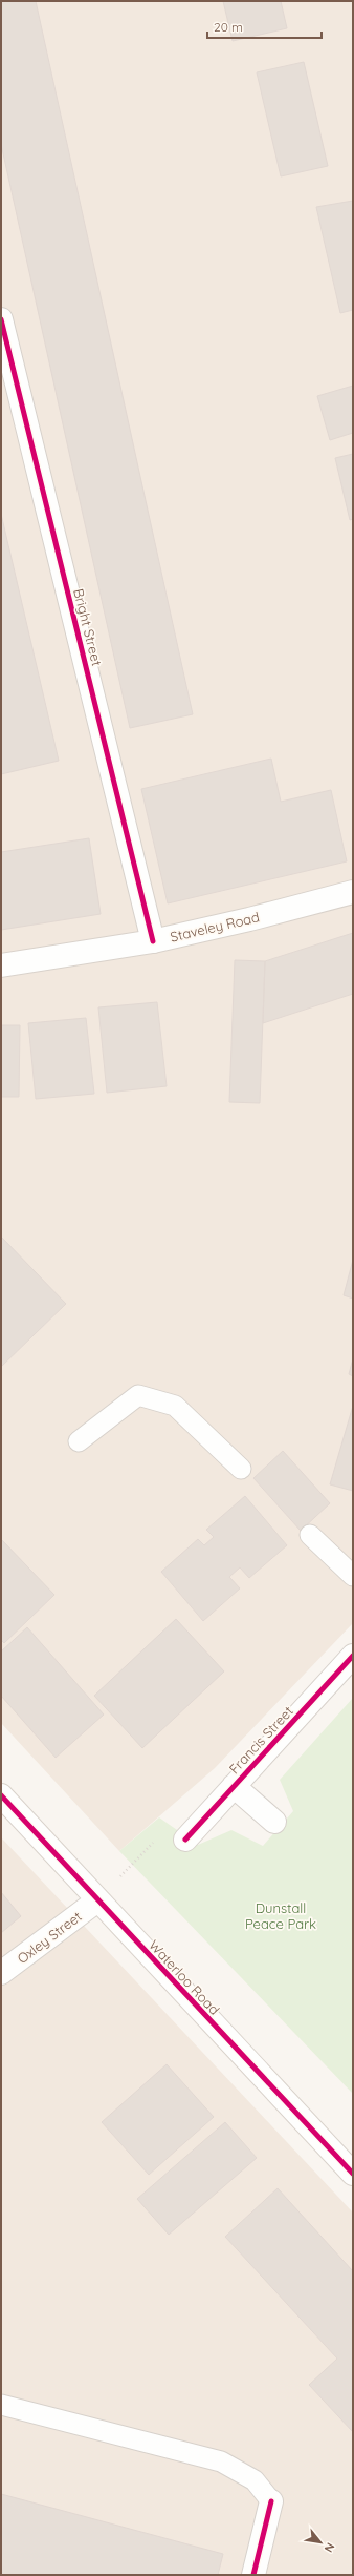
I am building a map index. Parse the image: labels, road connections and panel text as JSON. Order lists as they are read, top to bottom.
{
  "streets": {
    "street": [
      "Bright Street",
      "Staveley Road",
      "Francis Street",
      "Oxley Street",
      "Waterloo Road"
    ]
  },
  "crossings": [
    ["Bright Street", "Staveley Road"],
    ["Oxley Street", "Waterloo Road"]
  ],
  "parks": ["Dunstall Peace Park"],
  "scale_bar": "20 m",
  "north": "bottom right"
}
